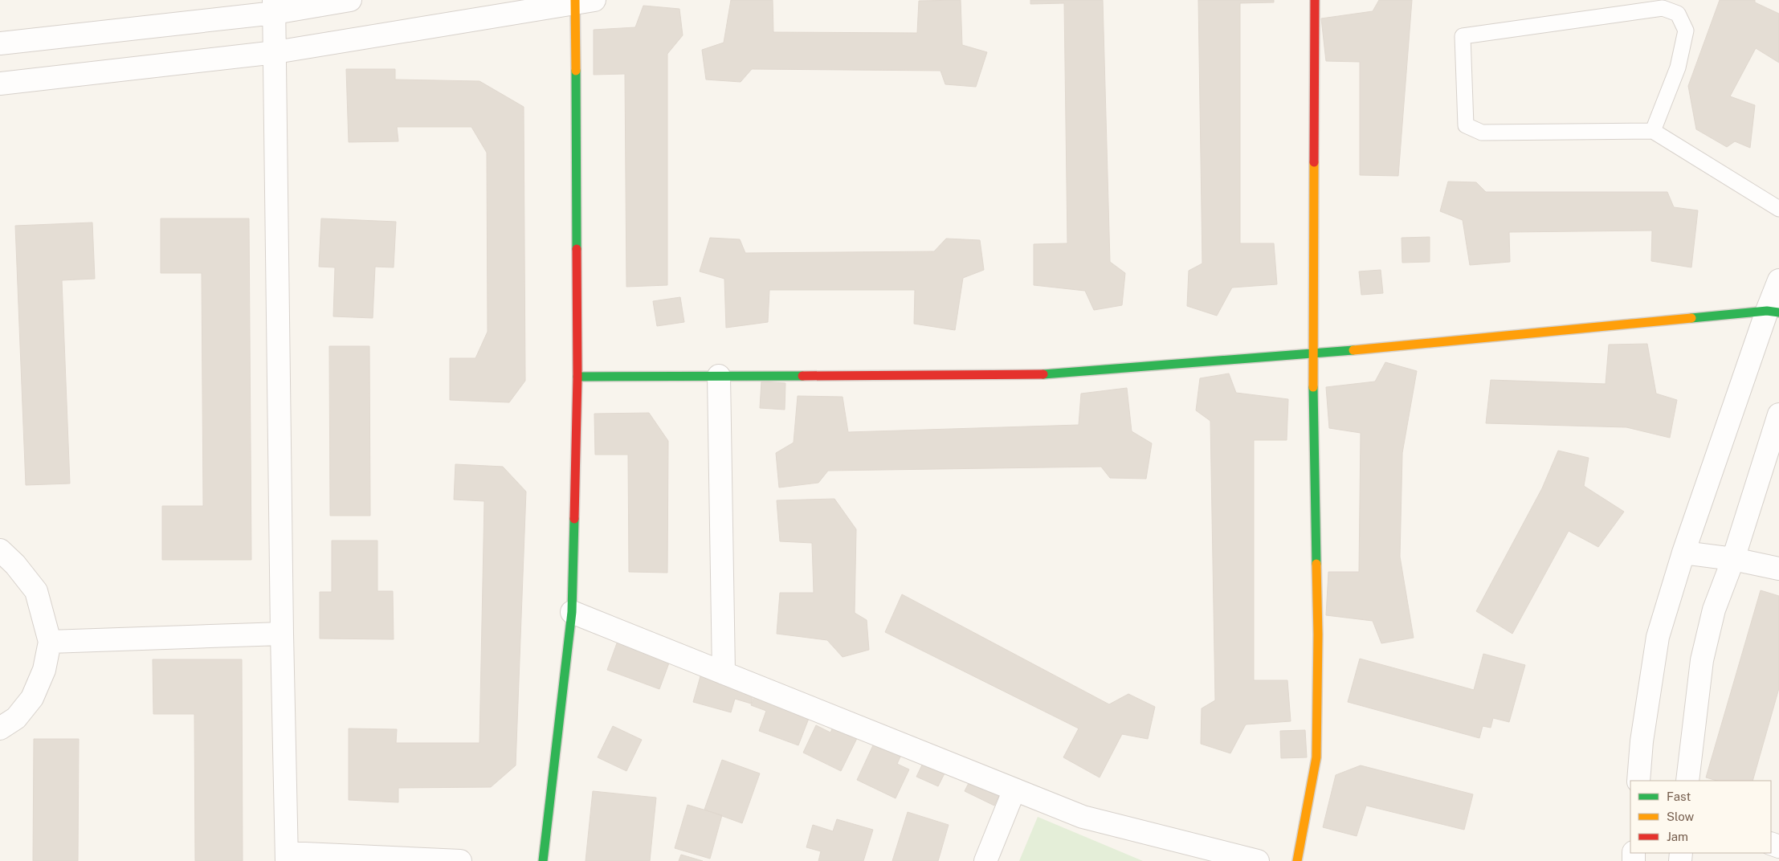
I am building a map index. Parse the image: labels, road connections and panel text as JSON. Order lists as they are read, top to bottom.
{
  "legend": ["Fast", "Slow", "Jam"]
}
